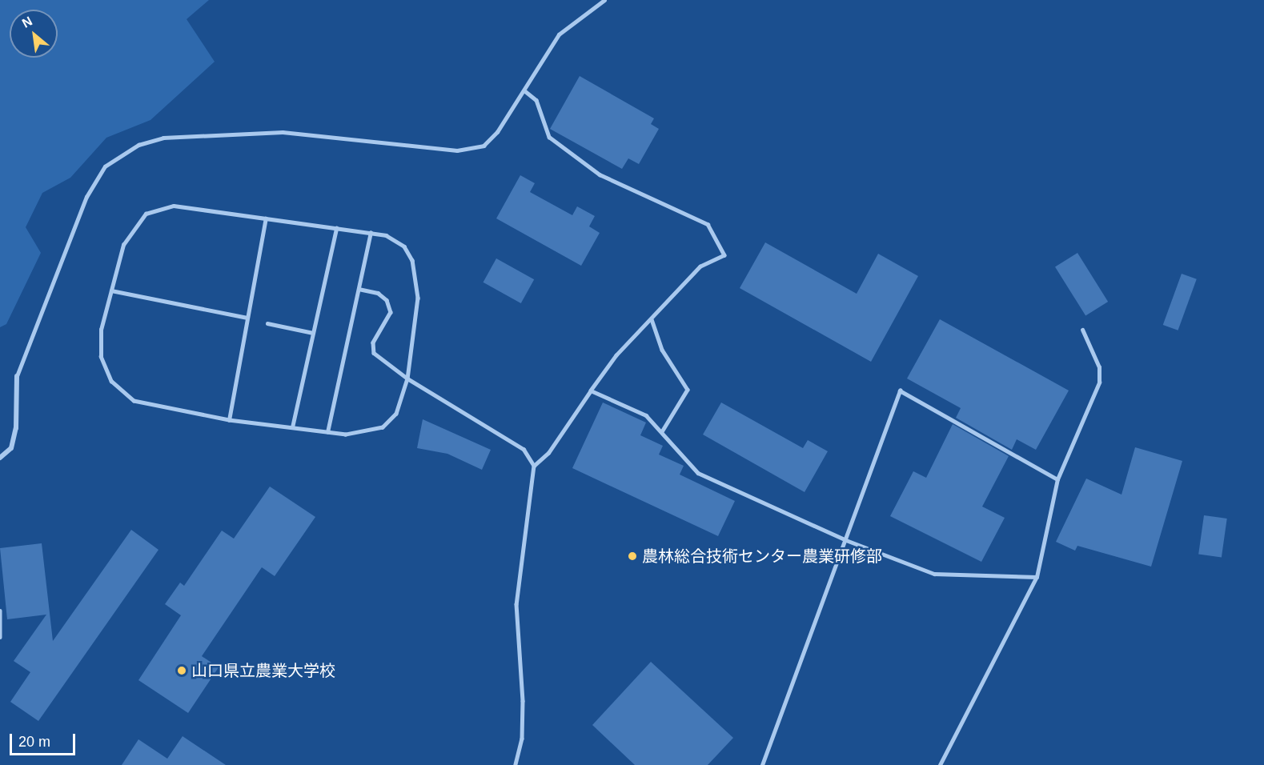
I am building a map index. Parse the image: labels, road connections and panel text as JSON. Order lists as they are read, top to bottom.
{
  "places": ["農林総合技術センター農業研修部", "山口県立農業大学校"],
  "scale_bar": "20 m",
  "north": "top left"
}
